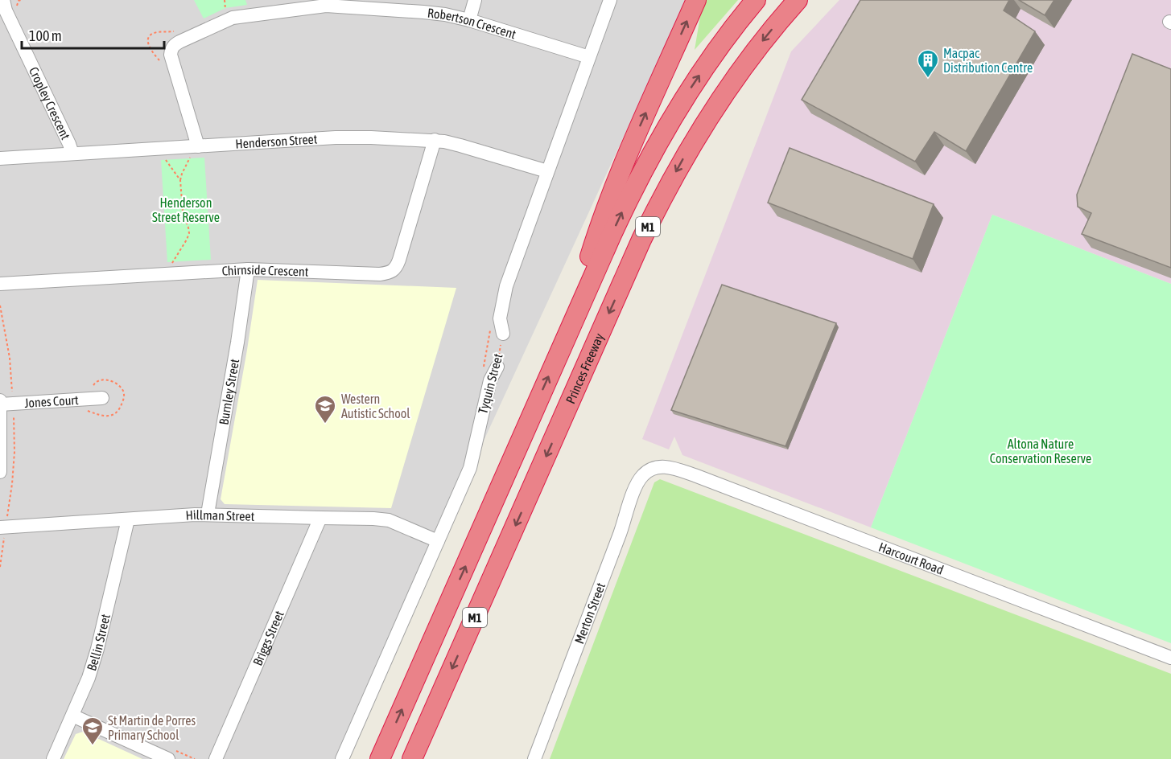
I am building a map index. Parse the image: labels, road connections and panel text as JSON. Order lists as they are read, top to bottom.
{
  "streets": {
    "highway": ["M1", "Princes Freeway"],
    "street": [
      "Robertson Crescent",
      "Cropley Crescent",
      "Henderson Street",
      "Chirnside Crescent",
      "Tyquin Street",
      "Burnley Street",
      "Jones Court",
      "Hillman Street",
      "Harcourt Road",
      "Merton Street",
      "Briggs Street",
      "Bellin Street"
    ]
  },
  "crossings": [
    ["Robertson Crescent", "Henderson Street"],
    ["Cropley Crescent", "Henderson Street"],
    ["Henderson Street", "Chirnside Crescent"],
    ["Chirnside Crescent", "Burnley Street"],
    ["Tyquin Street", "Hillman Street"],
    ["Burnley Street", "Hillman Street"],
    ["Hillman Street", "Briggs Street"],
    ["Hillman Street", "Bellin Street"],
    ["Harcourt Road", "Merton Street"]
  ],
  "parks": ["Henderson Street Reserve", "Altona Nature Conservation Reserve"],
  "places": {
    "building": ["Macpac Distribution Centre"],
    "school or university": ["Western Autistic School", "St Martin de Porres Primary School"]
  },
  "scale_bar": "100 m"
}
